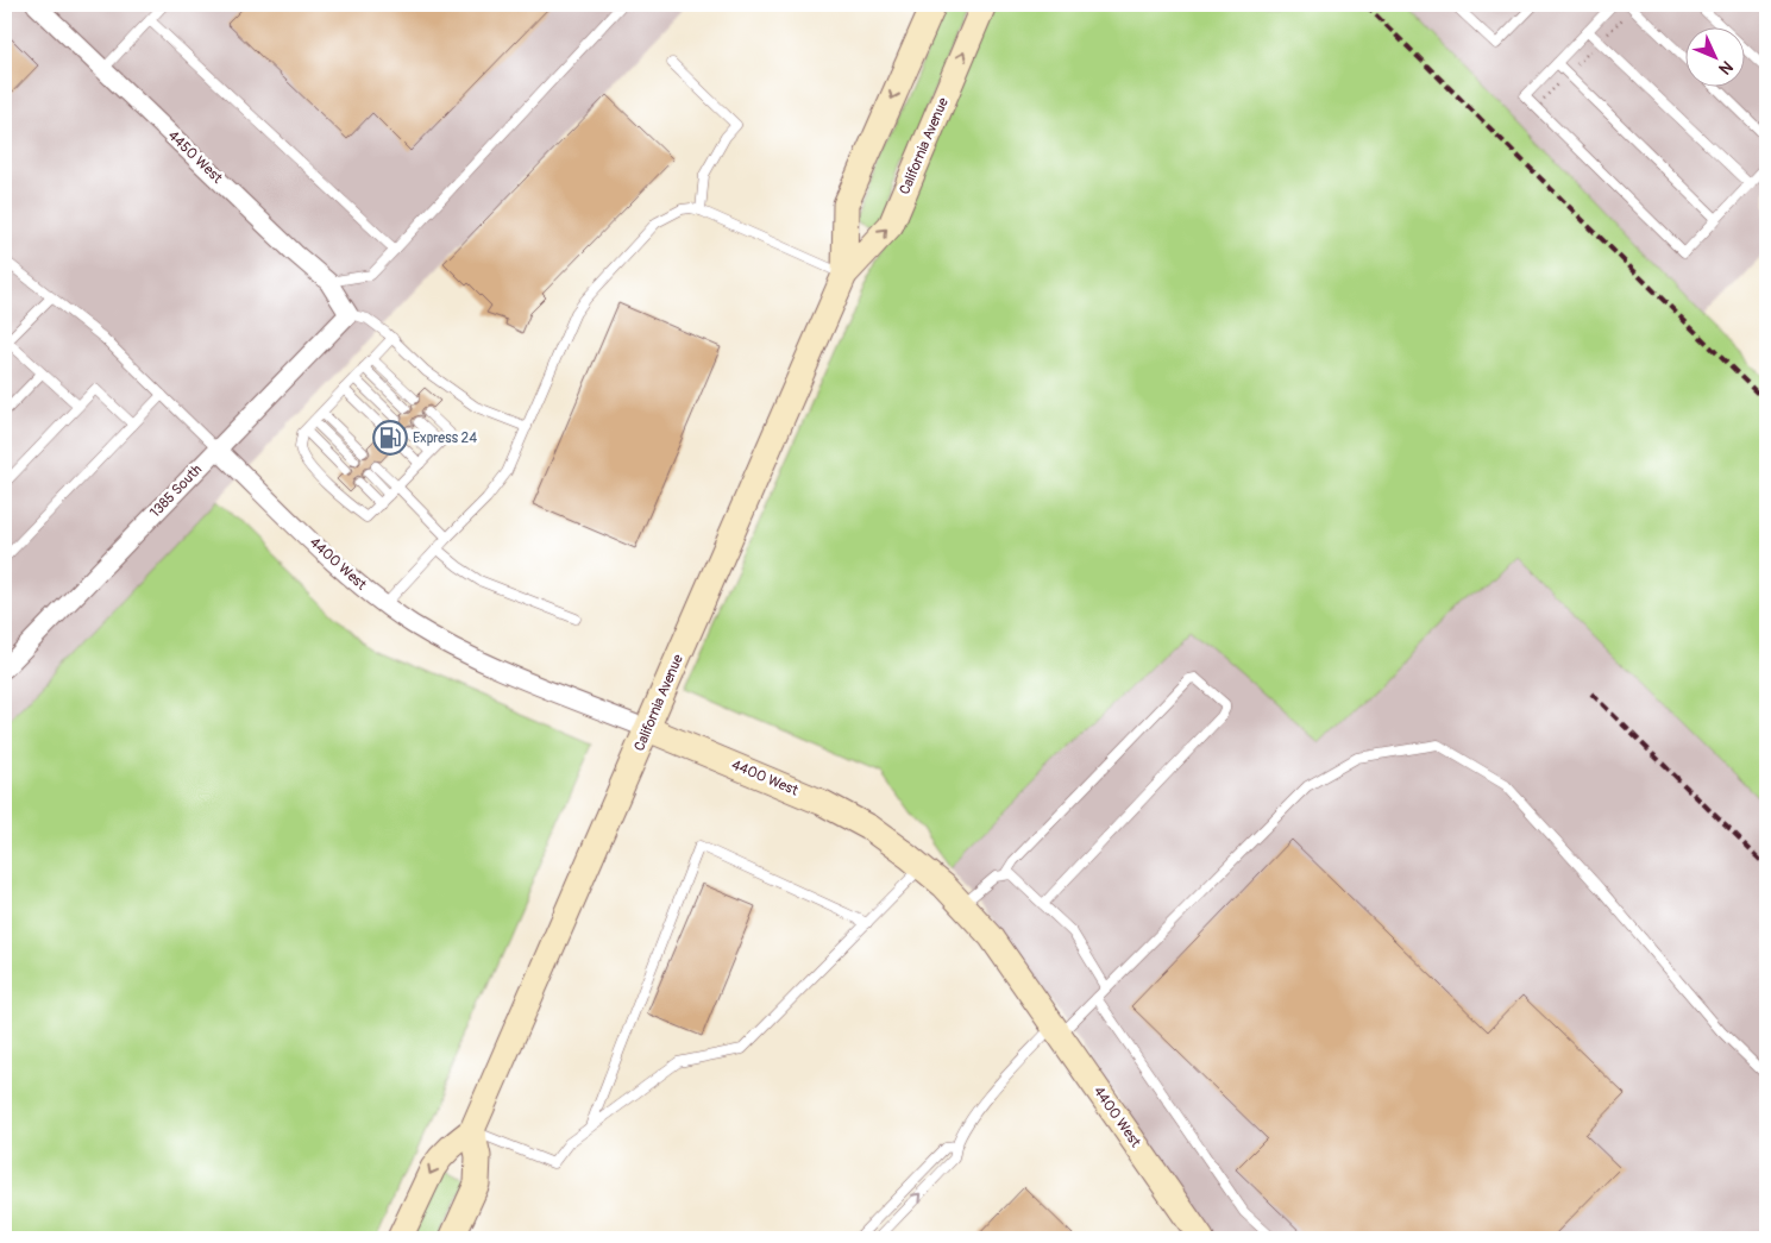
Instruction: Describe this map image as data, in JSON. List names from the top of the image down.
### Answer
{
  "streets": {
    "main road": ["California Avenue", "4400 West"],
    "street": ["4450 West", "1385 South"]
  },
  "crossings": [
    ["California Avenue", "4400 West"],
    ["4450 West", "1385 South"],
    ["1385 South", "4400 West"]
  ],
  "places": {
    "fuel station": ["Express 24"]
  },
  "north": "bottom right"
}
